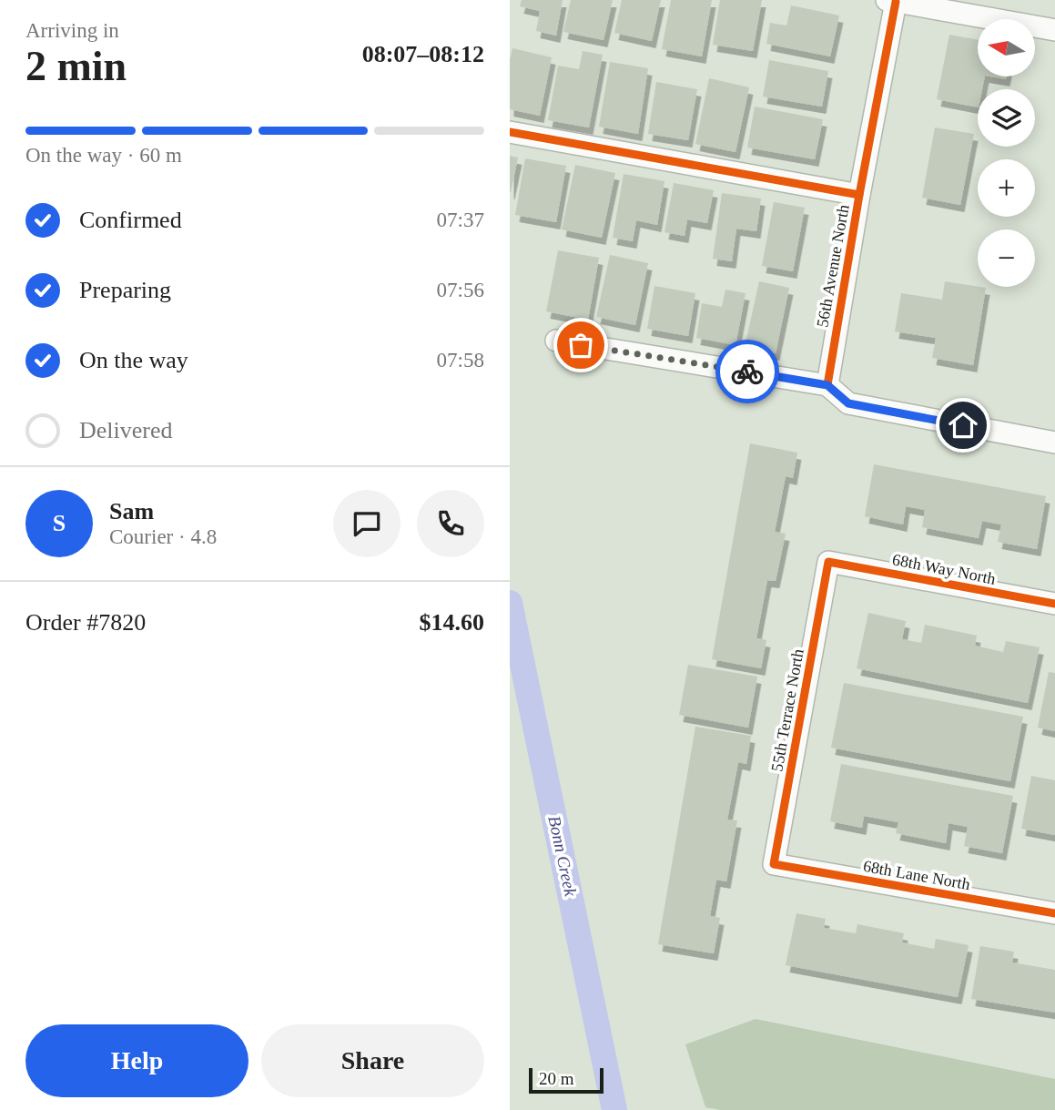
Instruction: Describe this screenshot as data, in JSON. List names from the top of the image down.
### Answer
{
  "streets": {
    "street": [
      "56th Avenue North",
      "68th Way North",
      "55th Terrace North",
      "68th Lane North"
    ]
  },
  "crossings": [
    ["68th Way North", "55th Terrace North"],
    ["55th Terrace North", "68th Lane North"]
  ],
  "water": ["Bonn Creek"],
  "scale_bar": "20 m",
  "north": "left",
  "page": {
    "heading": ["2 min", "Arriving in", "08:07–08:12"],
    "panel": [
      "Sam",
      "Courier · 4.8",
      "Order #7820",
      "$14.60"
    ],
    "map_buttons": ["+", "−"],
    "bar": "On the way · 60 m",
    "list": [
      ["Confirmed", "07:37"],
      ["Preparing", "07:56"],
      ["On the way", "07:58"],
      "Delivered"
    ],
    "round": "S",
    "buttons": ["Help", "Share"],
    "scale": "20 m"
  }
}
